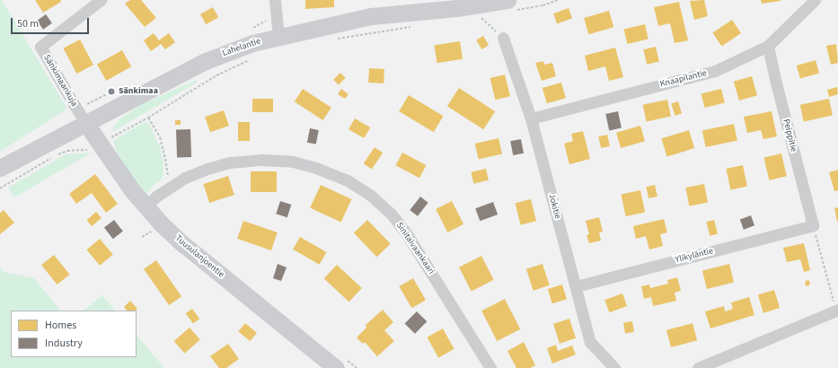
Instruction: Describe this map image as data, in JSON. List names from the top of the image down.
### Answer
{
  "streets": {
    "main road": ["Lahelantie", "Tuusulanjoentie"],
    "street": [
      "Knaapilantie",
      "Sänkimaankuja",
      "Peippitie",
      "Jokitie",
      "Sinitaivaankaari",
      "Ylikyläntie"
    ]
  },
  "crossings": [
    ["Lahelantie", "Sänkimaankuja"],
    ["Lahelantie", "Tuusulanjoentie"],
    ["Knaapilantie", "Peippitie"],
    ["Knaapilantie", "Jokitie"],
    ["Sänkimaankuja", "Tuusulanjoentie"],
    ["Peippitie", "Ylikyläntie"],
    ["Jokitie", "Ylikyläntie"],
    ["Sinitaivaankaari", "Tuusulanjoentie"]
  ],
  "places": ["Sänkimaa"],
  "legend": ["Homes", "Industry"],
  "scale_bar": "50 m"
}
